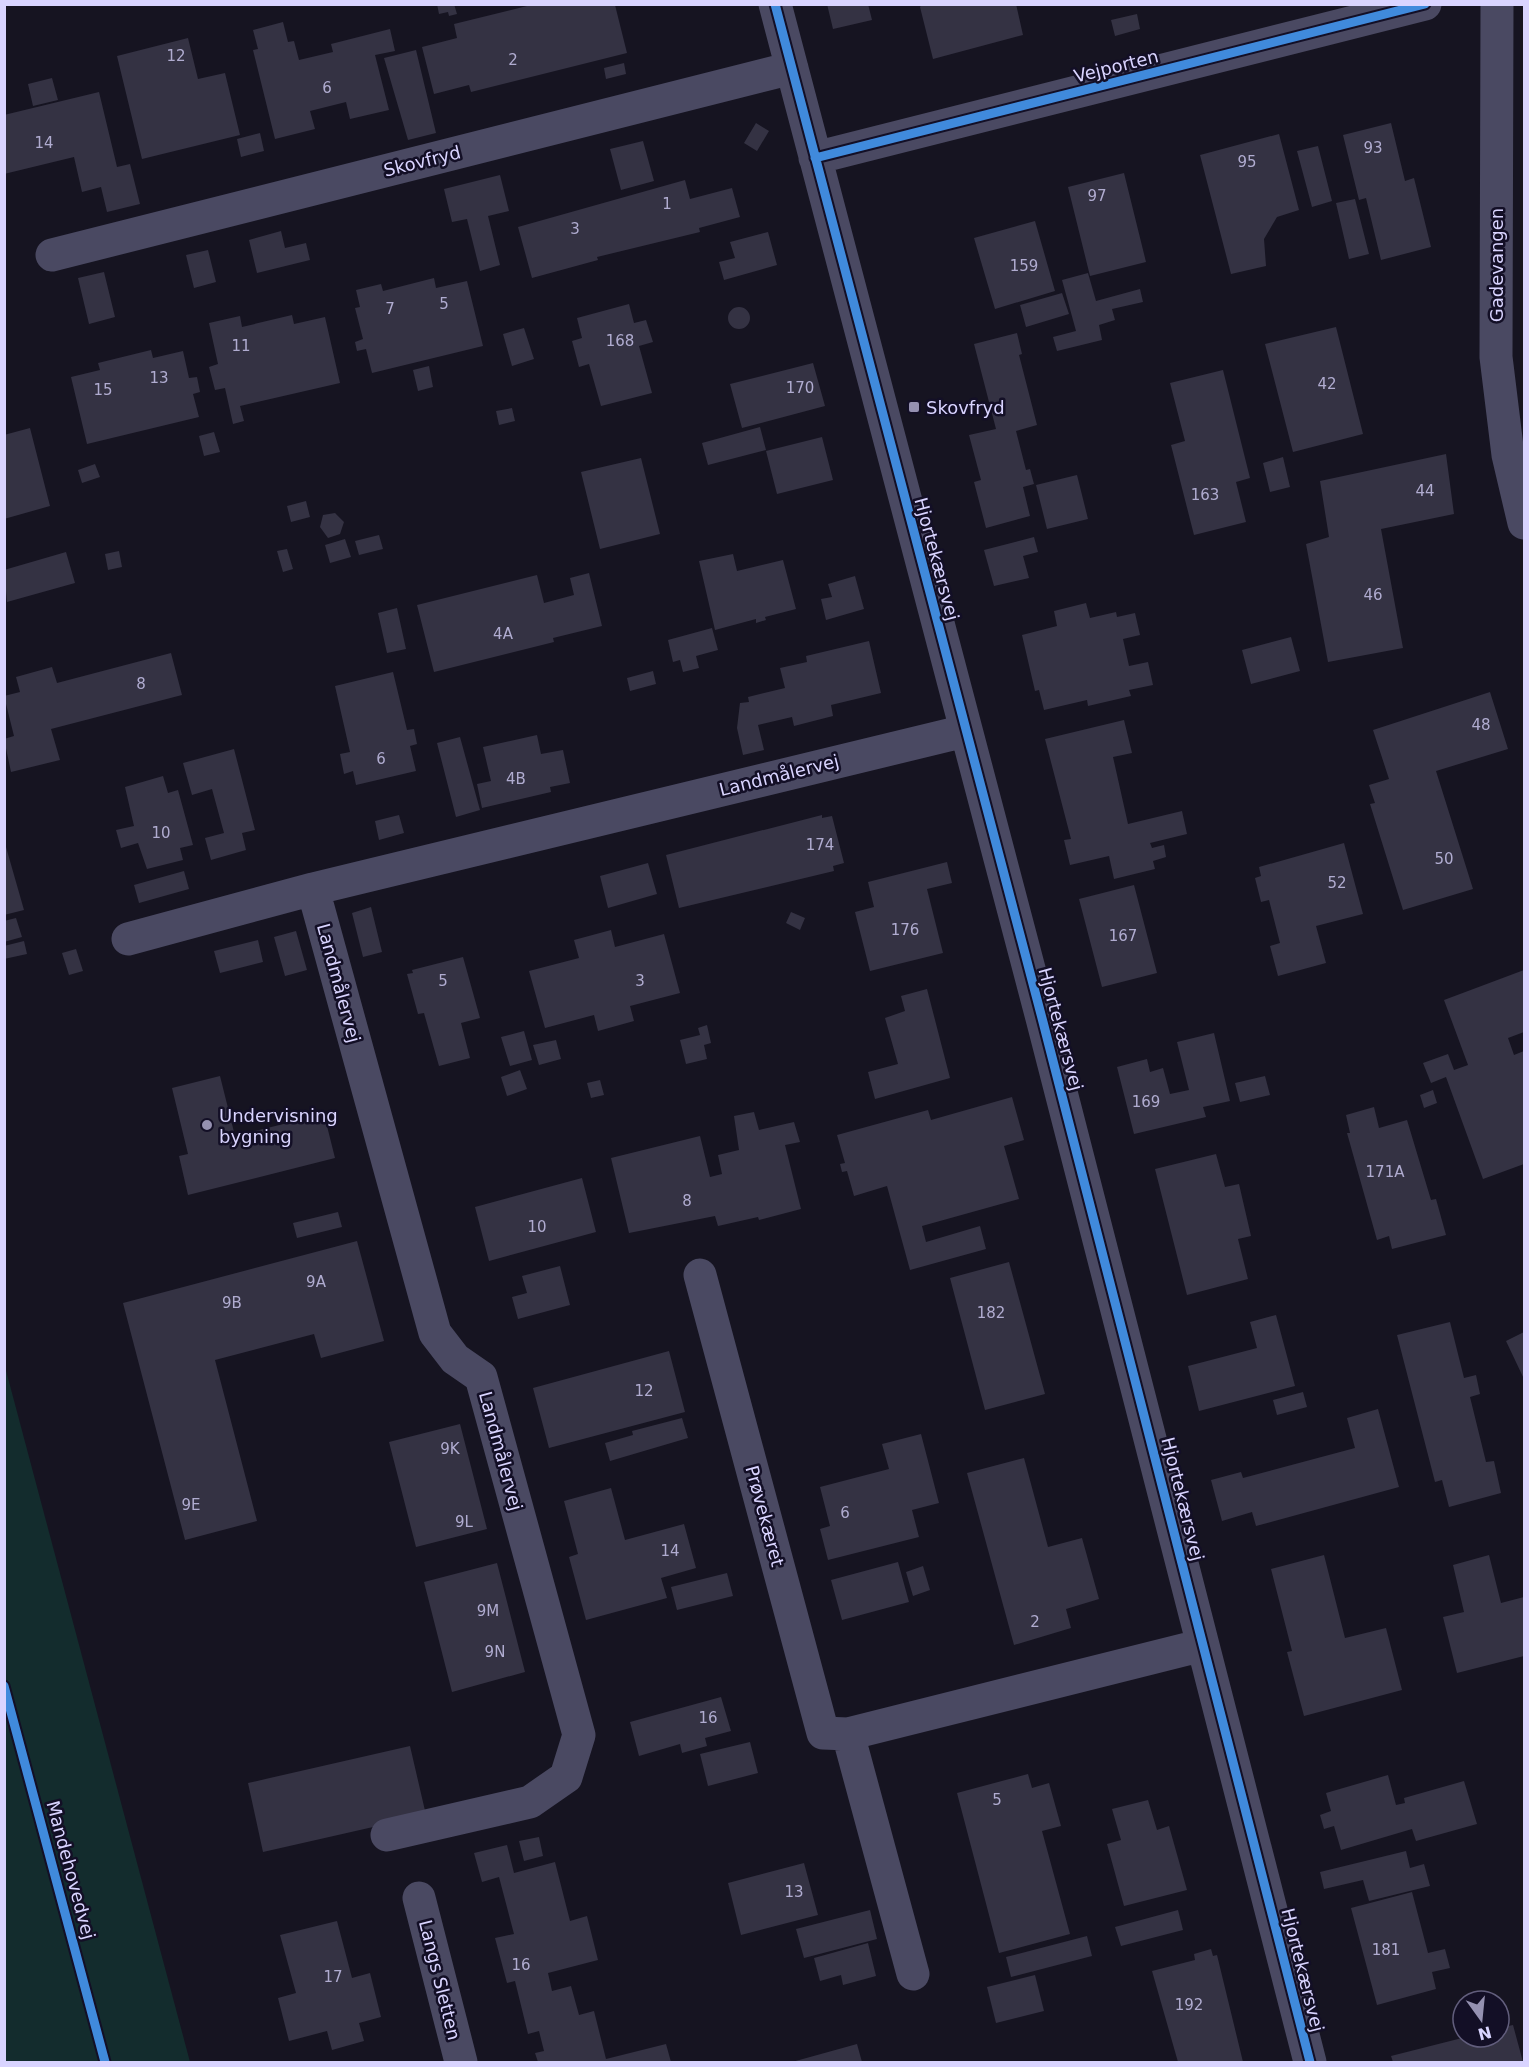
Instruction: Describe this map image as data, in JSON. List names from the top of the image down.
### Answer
{
  "streets": {
    "street": [
      "Vejporten",
      "Skovfryd",
      "Gadevangen",
      "Hjortekærsvej",
      "Landmålervej",
      "Prøvekæret",
      "Langs Sletten"
    ],
    "cycle path": ["Mandehovedvej"]
  },
  "crossings": [
    ["Vejporten", "Hjortekærsvej"],
    ["Skovfryd", "Hjortekærsvej"],
    ["Hjortekærsvej", "Landmålervej"],
    ["Hjortekærsvej", "Prøvekæret"]
  ],
  "places": {
    "transit": ["Skovfryd"],
    "other": ["Undervisning bygning"]
  },
  "house_numbers": [
    "12",
    "2",
    "6",
    "14",
    "93",
    "95",
    "97",
    "1",
    "3",
    "159",
    "5",
    "7",
    "168",
    "11",
    "13",
    "42",
    "170",
    "15",
    "44",
    "163",
    "46",
    "4A",
    "8",
    "48",
    "6",
    "4B",
    "10",
    "174",
    "50",
    "52",
    "176",
    "167",
    "5",
    "3",
    "169",
    "171A",
    "8",
    "10",
    "9A",
    "9B",
    "182",
    "12",
    "9K",
    "9E",
    "6",
    "9L",
    "14",
    "9M",
    "2",
    "9N",
    "16",
    "5",
    "13",
    "181",
    "16",
    "17",
    "192"
  ],
  "north": "bottom"
}
